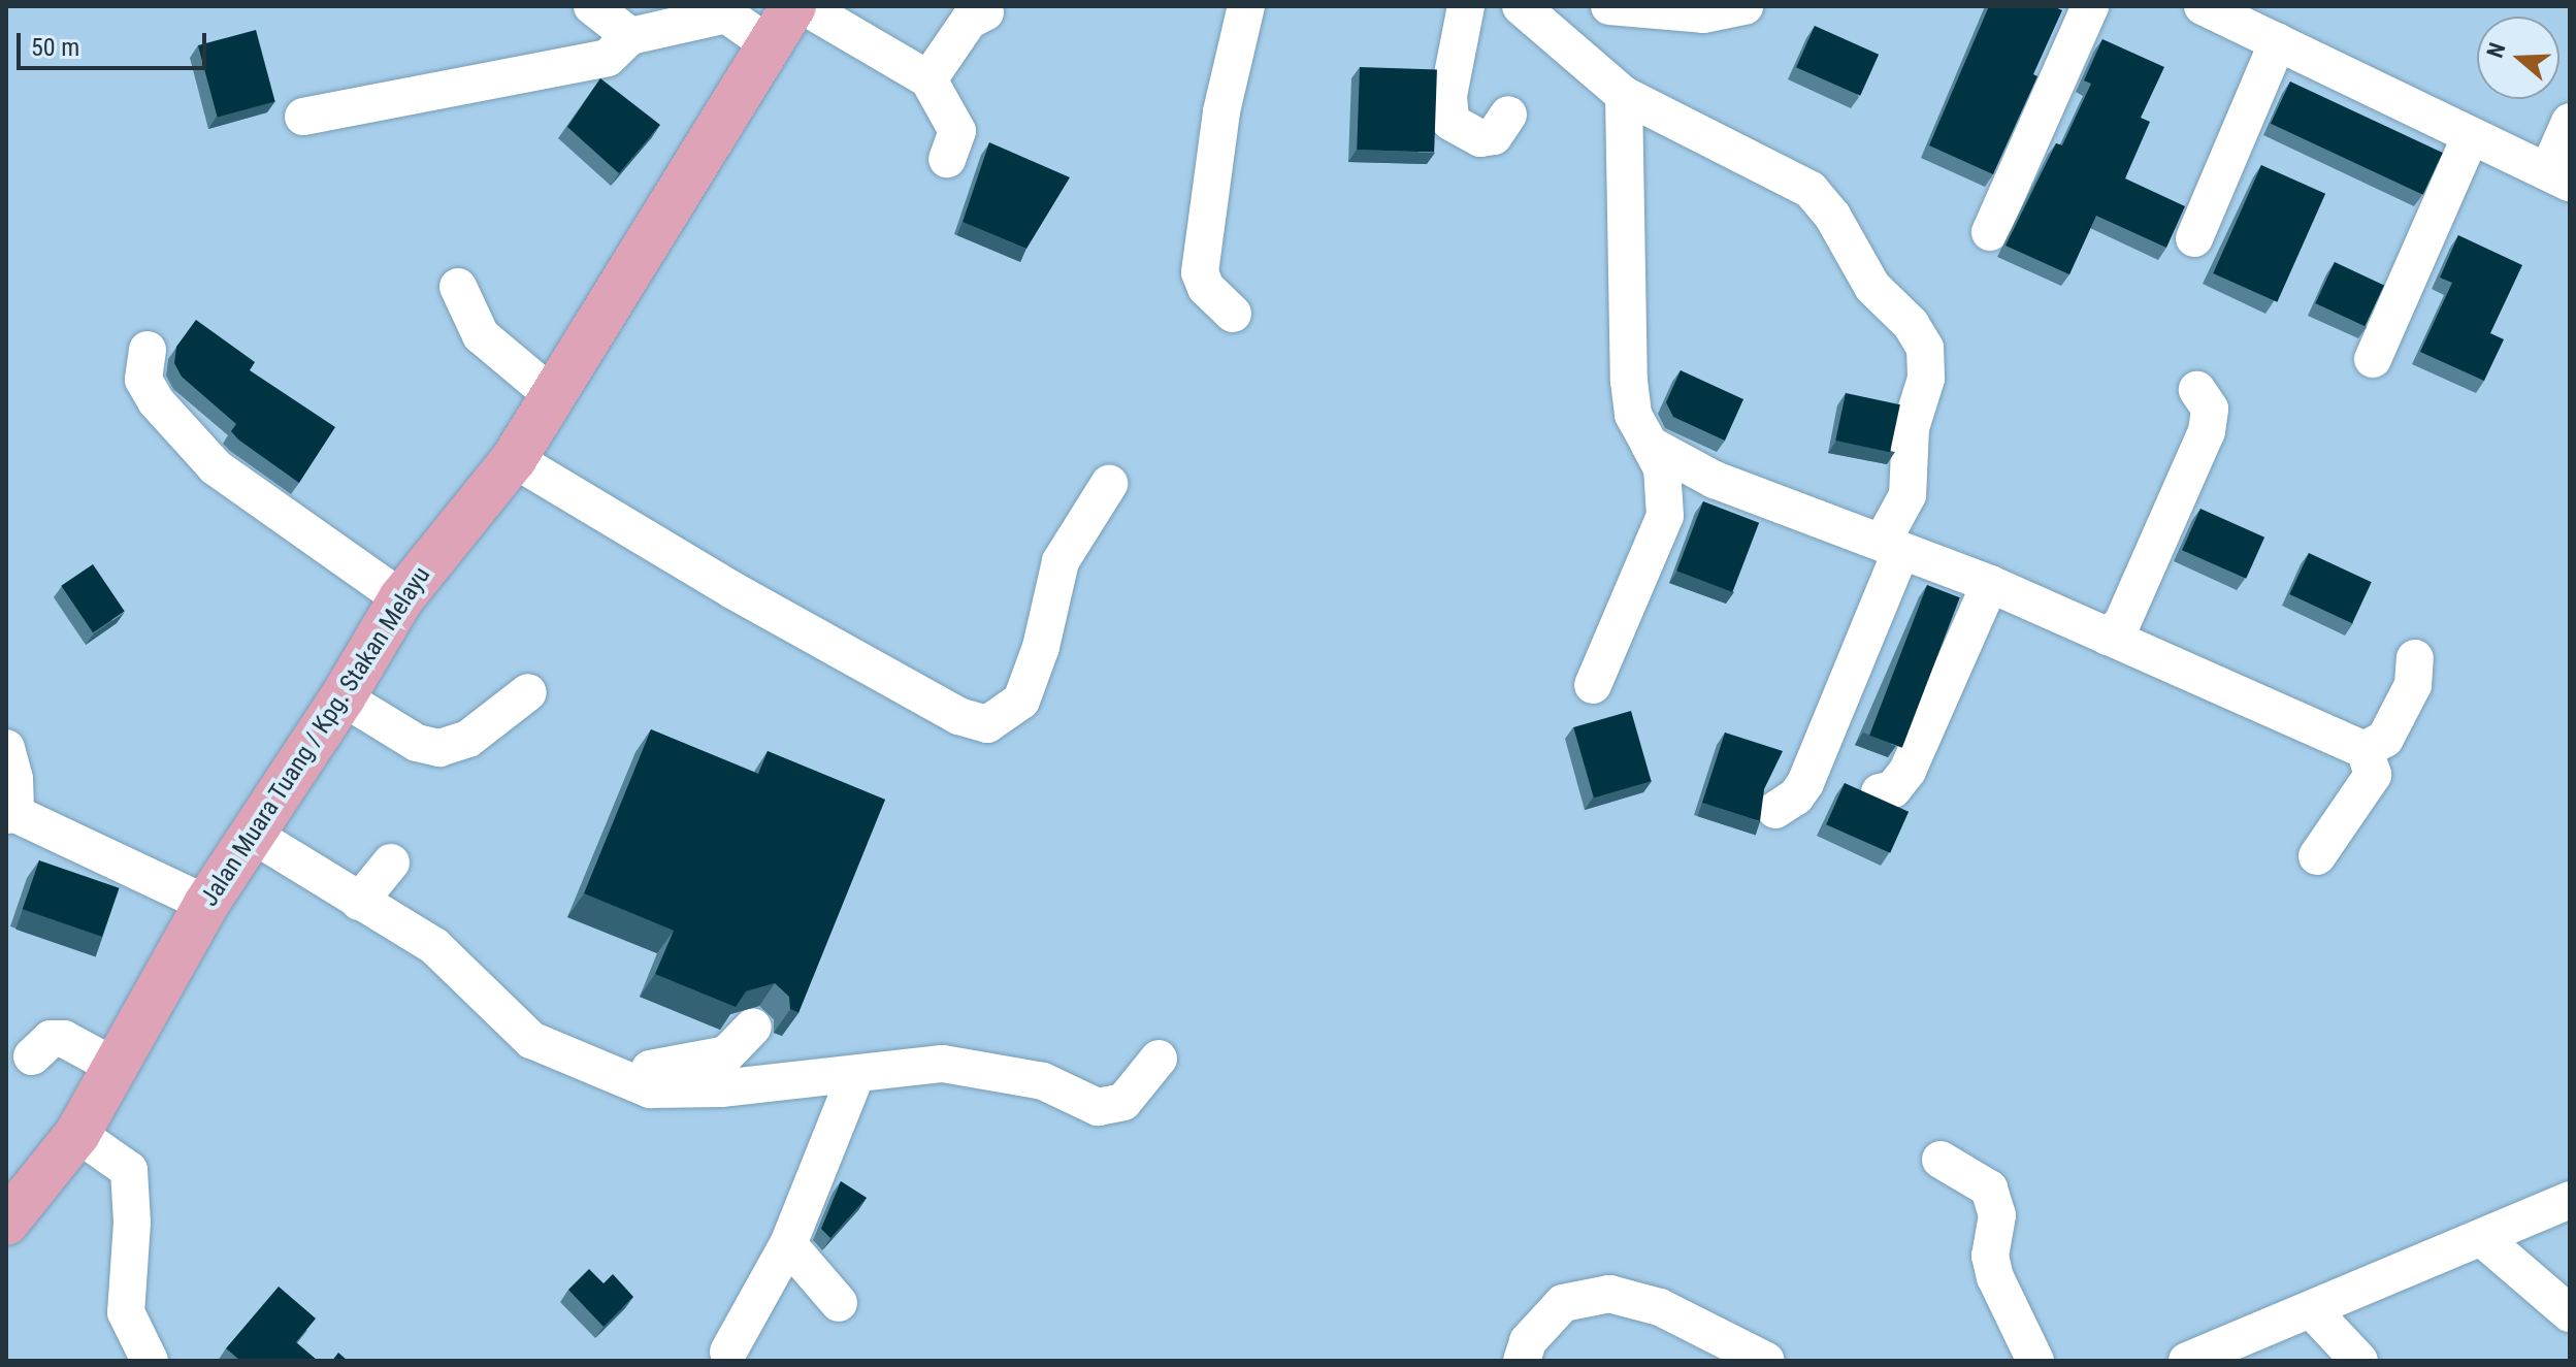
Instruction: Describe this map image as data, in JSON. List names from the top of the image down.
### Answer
{
  "streets": {
    "main road": ["Jalan Muara Tuang / Kpg. Stakan Melayu"]
  },
  "scale_bar": "50 m",
  "north": "left"
}
